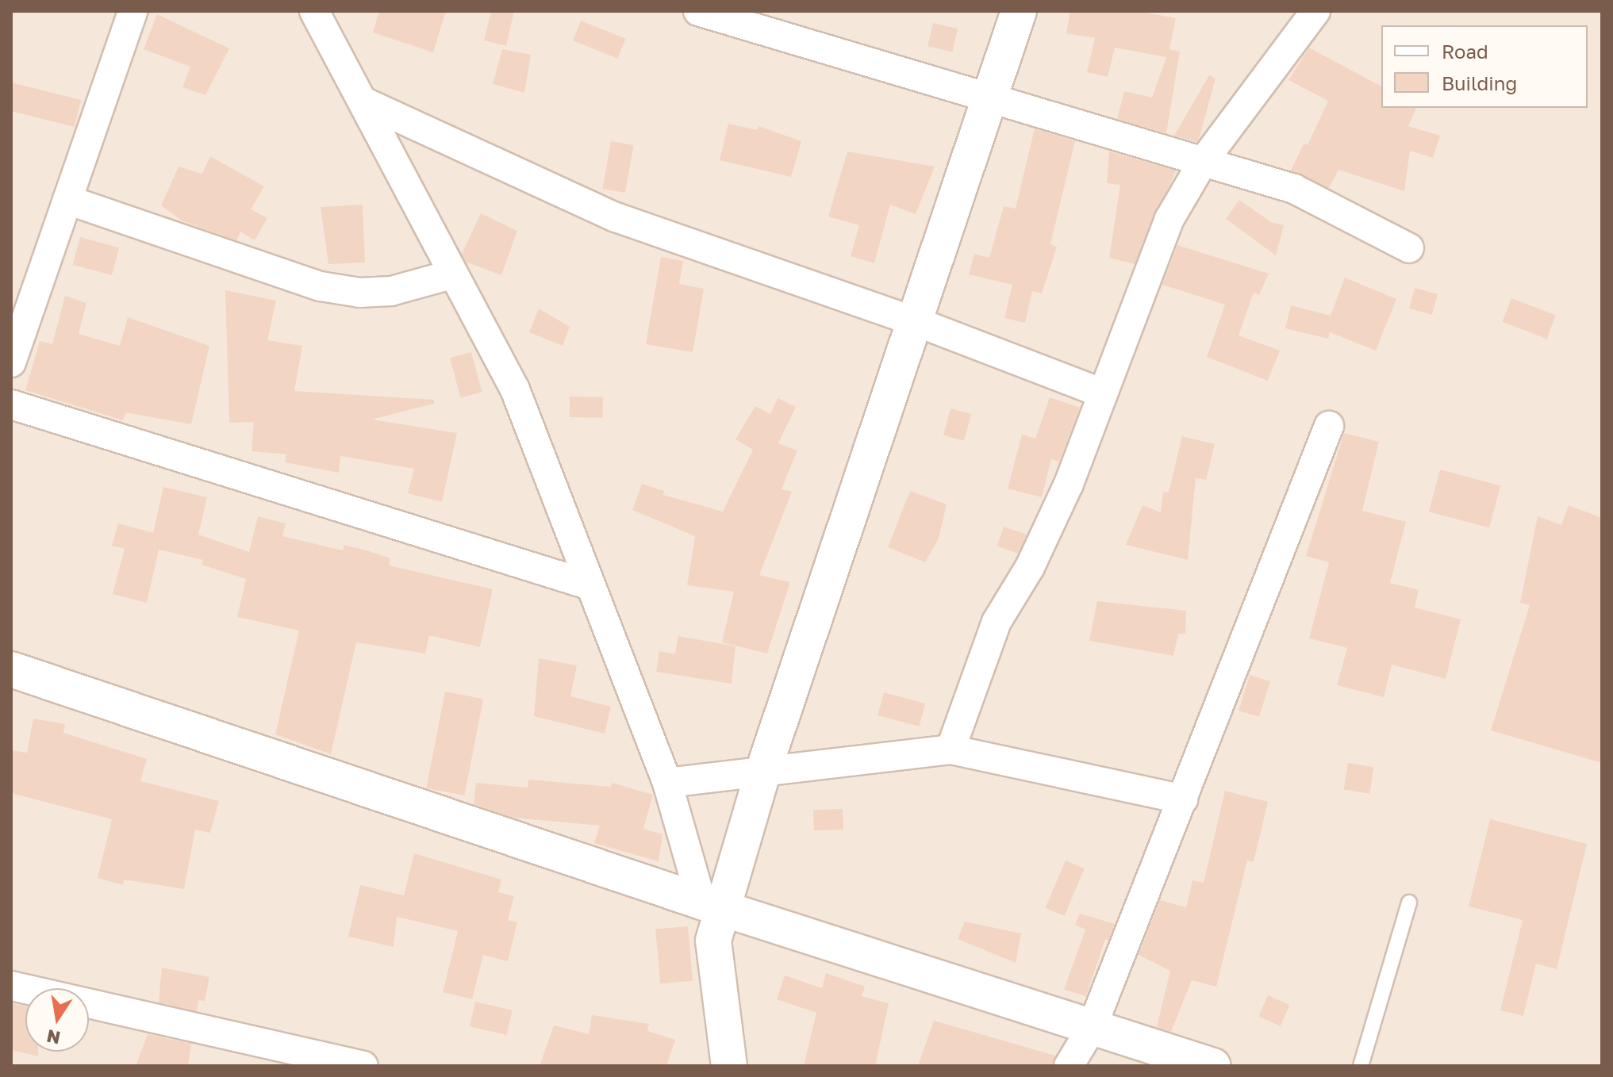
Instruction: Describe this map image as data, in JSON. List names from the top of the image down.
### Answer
{
  "legend": ["Road", "Building"],
  "north": "bottom"
}
